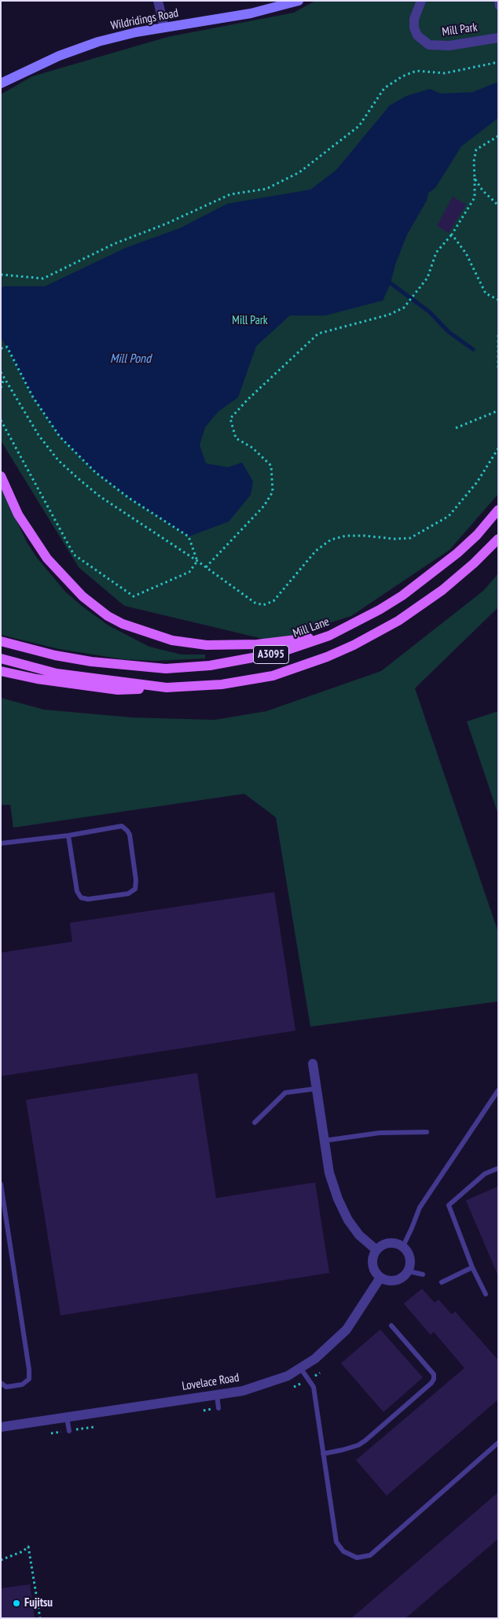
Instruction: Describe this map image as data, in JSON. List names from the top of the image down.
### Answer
{
  "streets": {
    "main road": ["Mill Lane", "A3095"],
    "street": ["Wildridings Road", "Mill Park", "Lovelace Road"]
  },
  "crossings": [
    ["Mill Lane", "A3095"]
  ],
  "water": ["Mill Pond"],
  "parks": ["Mill Park"],
  "places": ["Fujitsu"]
}
